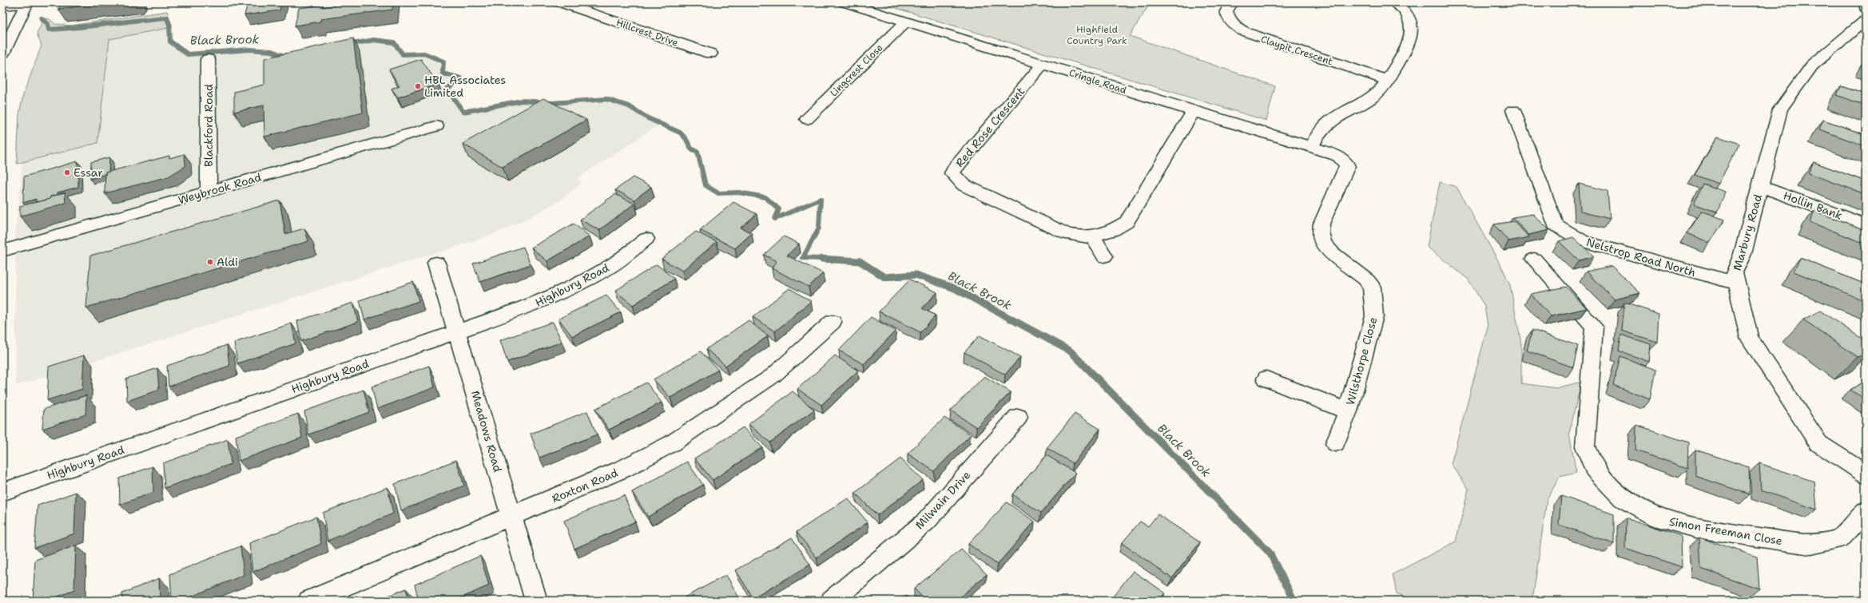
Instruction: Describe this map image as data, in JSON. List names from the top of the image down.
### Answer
{
  "streets": {
    "main road": [
      "Hillcrest Drive",
      "Claypit Crescent",
      "Lingcrest Close",
      "Cringle Road",
      "Blackford Road",
      "Red Rose Crescent",
      "Weybrook Road",
      "Hollin Bank",
      "Marbury Road",
      "Nelstrop Road North",
      "Highbury Road",
      "Wilsthorpe Close",
      "Meadows Road",
      "Roxton Road",
      "Milwain Drive",
      "Simon Freeman Close"
    ]
  },
  "crossings": [
    ["Lingcrest Close", "Cringle Road"],
    ["Cringle Road", "Red Rose Crescent"],
    ["Cringle Road", "Wilsthorpe Close"],
    ["Blackford Road", "Weybrook Road"],
    ["Hollin Bank", "Marbury Road"],
    ["Marbury Road", "Nelstrop Road North"],
    ["Highbury Road", "Meadows Road"],
    ["Meadows Road", "Roxton Road"]
  ],
  "water": ["Black Brook"],
  "parks": ["Highfield Country Park"],
  "places": ["HBL Associates Limited", "Essar", "Aldi"]
}
